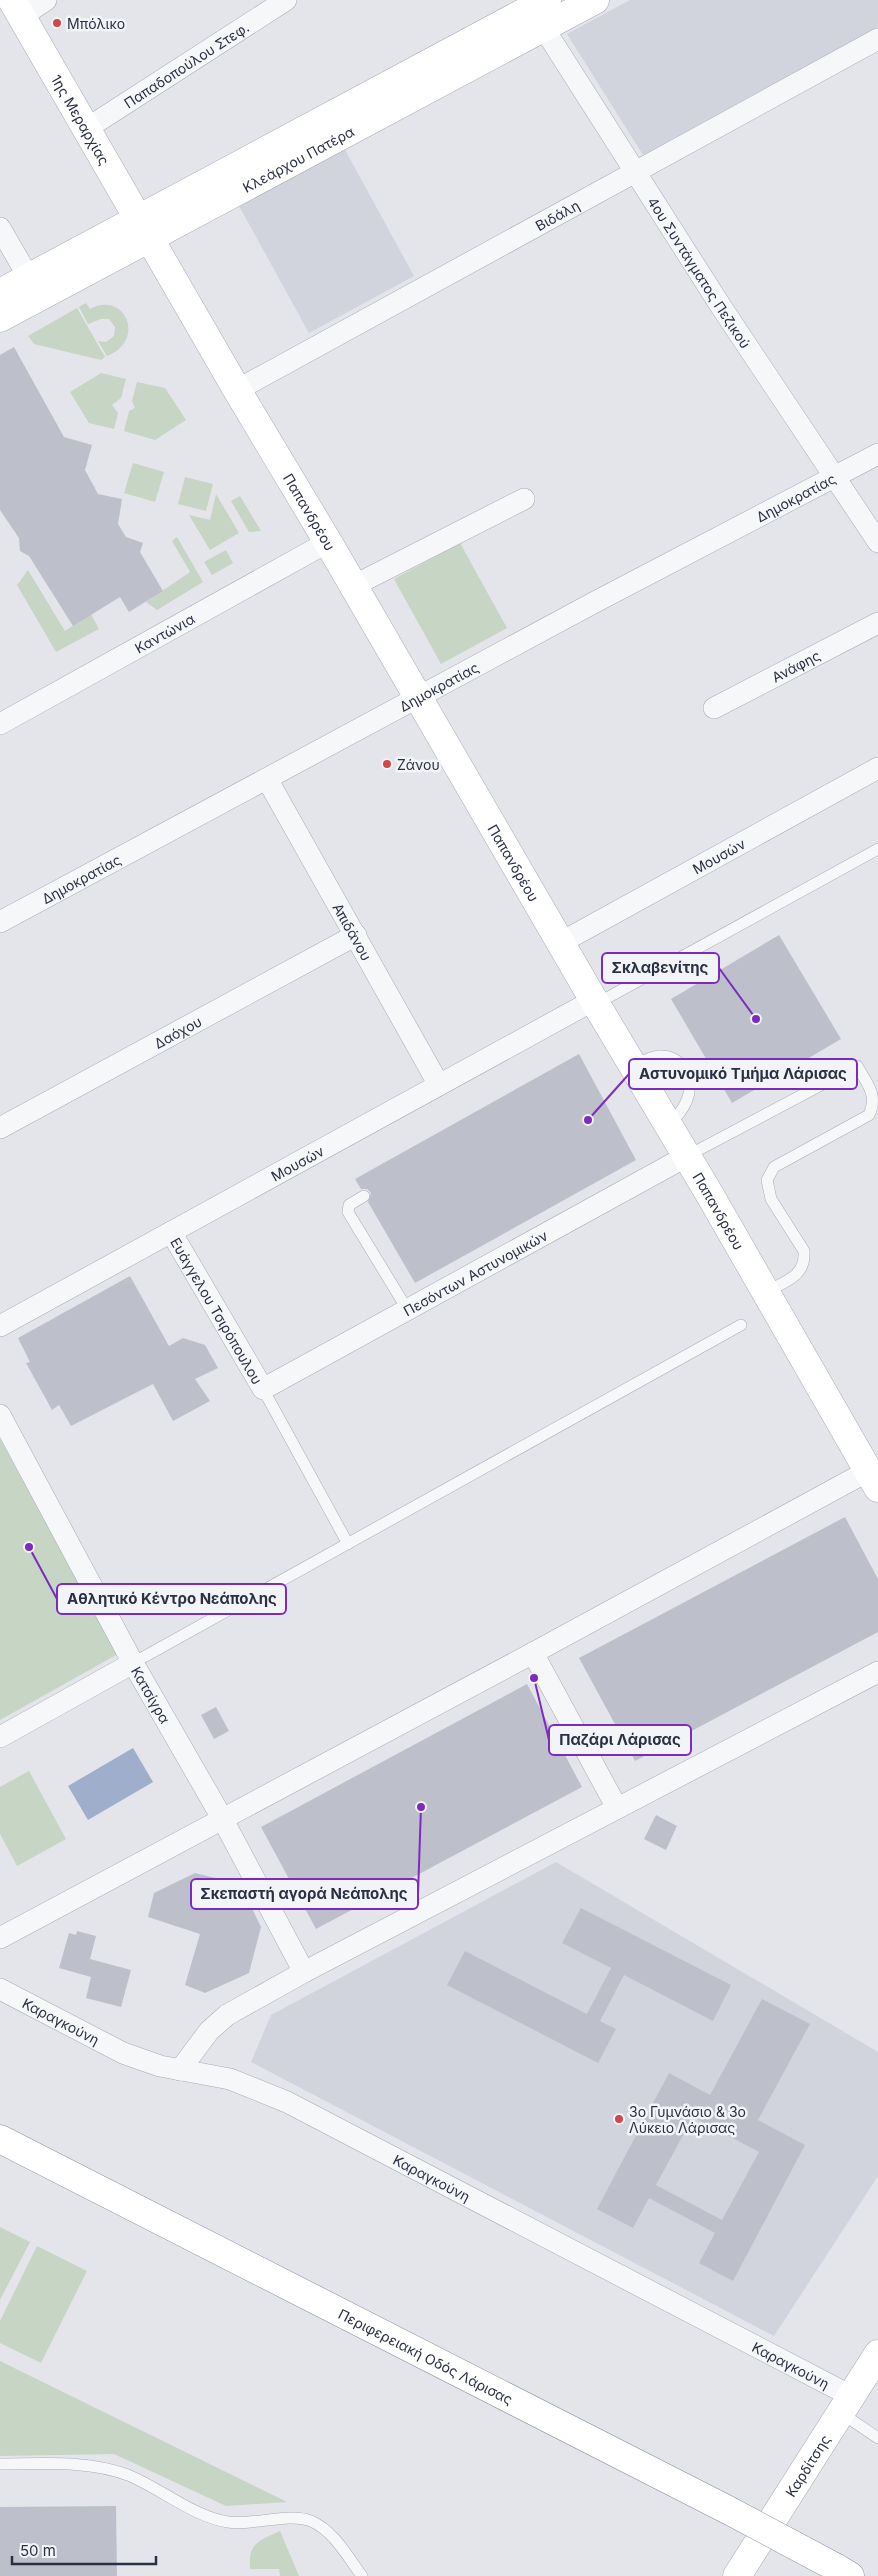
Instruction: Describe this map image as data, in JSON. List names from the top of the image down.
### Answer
{
  "streets": {
    "main road": [
      "1ης Μεραρχίας",
      "Κλεάρχου Πατέρα",
      "Παπανδρέου",
      "Περιφερειακή Οδός Λάρισας",
      "Καρδίτσης"
    ],
    "street": [
      "Παπαδοπούλου Στεφ.",
      "Βιδάλη",
      "4ου Συντάγματος Πεζικού",
      "Δημοκρατίας",
      "Καντώνια",
      "Ανάφης",
      "Μουσών",
      "Απιδάνου",
      "Δαόχου",
      "Πεσόντων Αστυνομικών",
      "Ευάγγελου Τσιρόπουλου",
      "Κατσίγρα",
      "Καραγκούνη"
    ]
  },
  "crossings": [
    ["Παπαδοπούλου Στεφ.", "1ης Μεραρχίας"],
    ["1ης Μεραρχίας", "Κλεάρχου Πατέρα"],
    ["1ης Μεραρχίας", "Παπανδρέου"],
    ["Κλεάρχου Πατέρα", "4ου Συντάγματος Πεζικού"],
    ["Κλεάρχου Πατέρα", "Παπανδρέου"],
    ["Βιδάλη", "4ου Συντάγματος Πεζικού"],
    ["Βιδάλη", "Παπανδρέου"],
    ["4ου Συντάγματος Πεζικού", "Δημοκρατίας"],
    ["Δημοκρατίας", "Παπανδρέου"],
    ["Δημοκρατίας", "Απιδάνου"],
    ["Παπανδρέου", "Καντώνια"],
    ["Παπανδρέου", "Μουσών"],
    ["Παπανδρέου", "Πεσόντων Αστυνομικών"],
    ["Μουσών", "Απιδάνου"],
    ["Μουσών", "Ευάγγελου Τσιρόπουλου"],
    ["Απιδάνου", "Δαόχου"],
    ["Πεσόντων Αστυνομικών", "Ευάγγελου Τσιρόπουλου"],
    ["Καραγκούνη", "Καρδίτσης"]
  ],
  "places": [
    "Μπόλικο",
    "Ζάνου",
    "Σκλαβενίτης",
    "Αστυνομικό Τμήμα Λάρισας",
    "Αθλητικό Κέντρο Νεάπολης",
    "Παζάρι Λάρισας",
    "Σκεπαστή αγορά Νεάπολης",
    "3ο Γυμνάσιο & 3ο Λύκειο Λάρισας"
  ],
  "scale_bar": "50 m"
}
